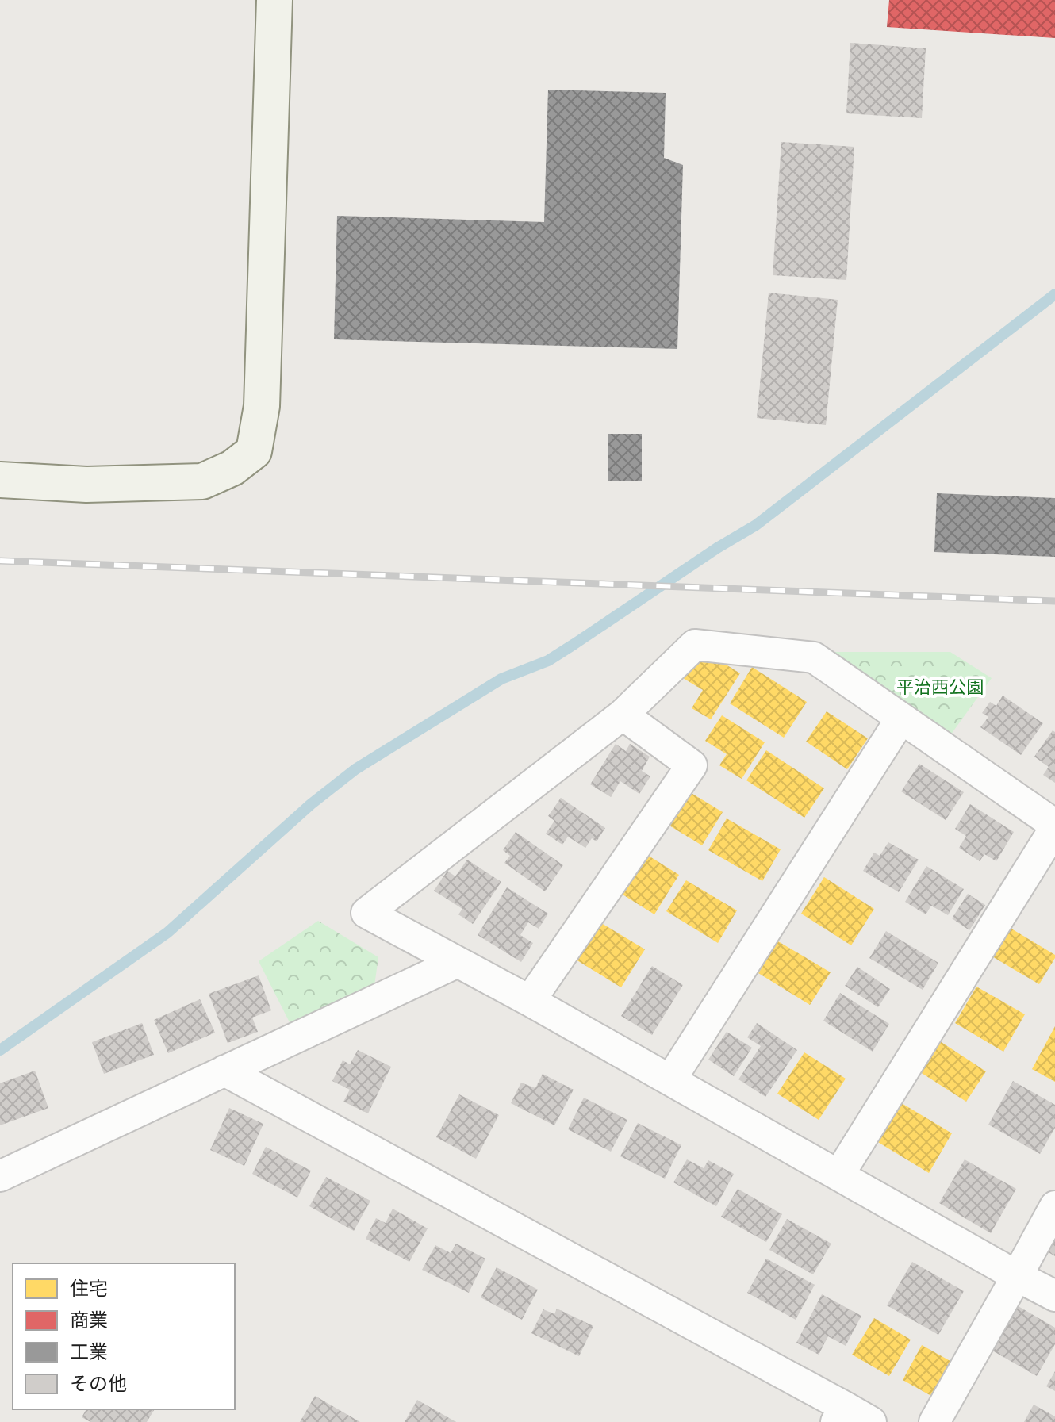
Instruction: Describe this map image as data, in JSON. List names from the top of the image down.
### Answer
{
  "parks": ["平治西公園"],
  "legend": [
    "住宅",
    "商業",
    "工業",
    "その他"
  ]
}
